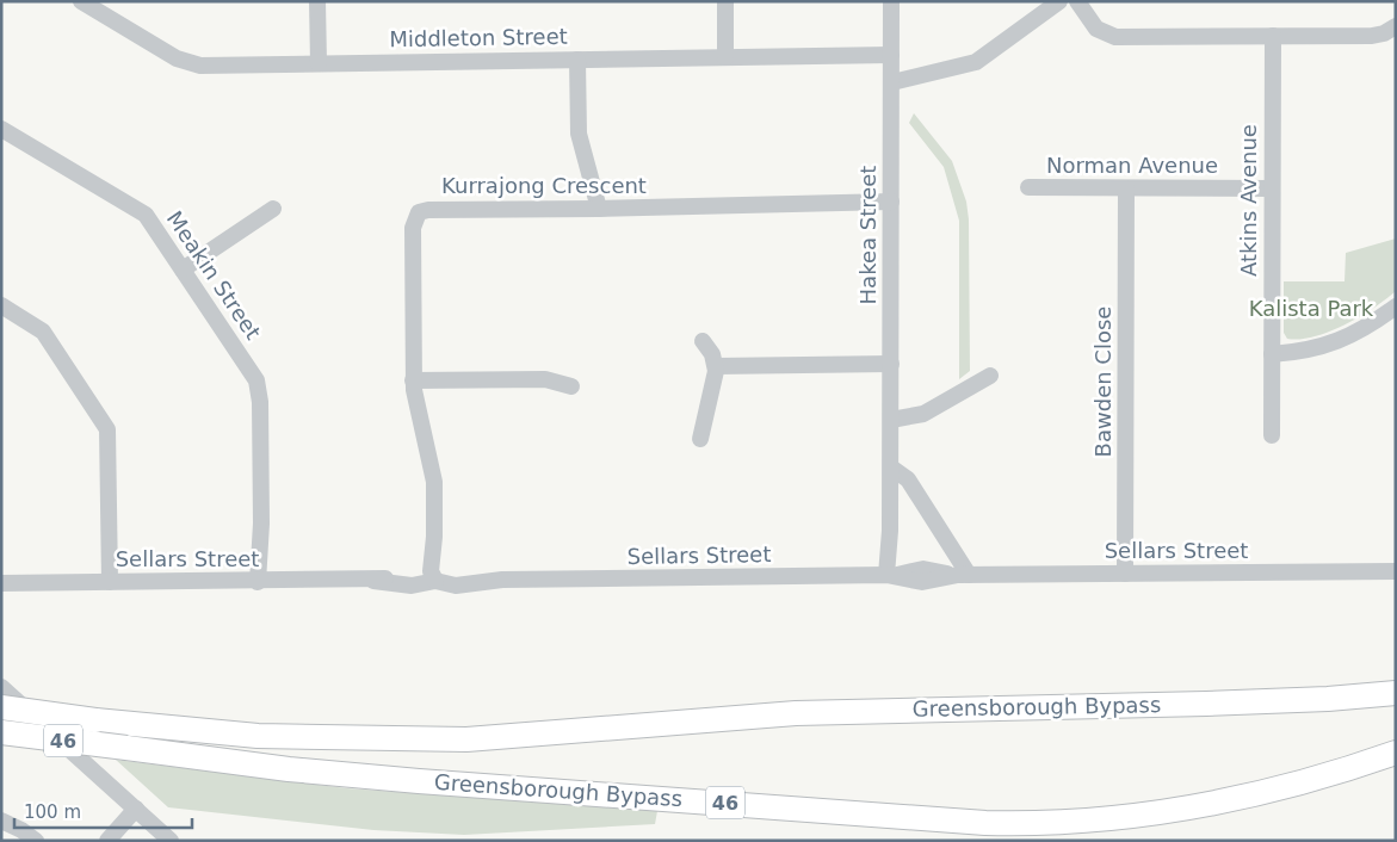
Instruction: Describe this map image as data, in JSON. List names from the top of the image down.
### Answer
{
  "streets": {
    "highway": ["Greensborough Bypass", "46"],
    "street": [
      "Middleton Street",
      "Norman Avenue",
      "Kurrajong Crescent",
      "Atkins Avenue",
      "Hakea Street",
      "Meakin Street",
      "Bawden Close",
      "Sellars Street"
    ]
  },
  "crossings": [
    ["Middleton Street", "Hakea Street"],
    ["Norman Avenue", "Atkins Avenue"],
    ["Norman Avenue", "Bawden Close"],
    ["Kurrajong Crescent", "Hakea Street"],
    ["Kurrajong Crescent", "Sellars Street"],
    ["Hakea Street", "Sellars Street"],
    ["Meakin Street", "Sellars Street"],
    ["Bawden Close", "Sellars Street"]
  ],
  "parks": ["Kalista Park"],
  "scale_bar": "100 m"
}
